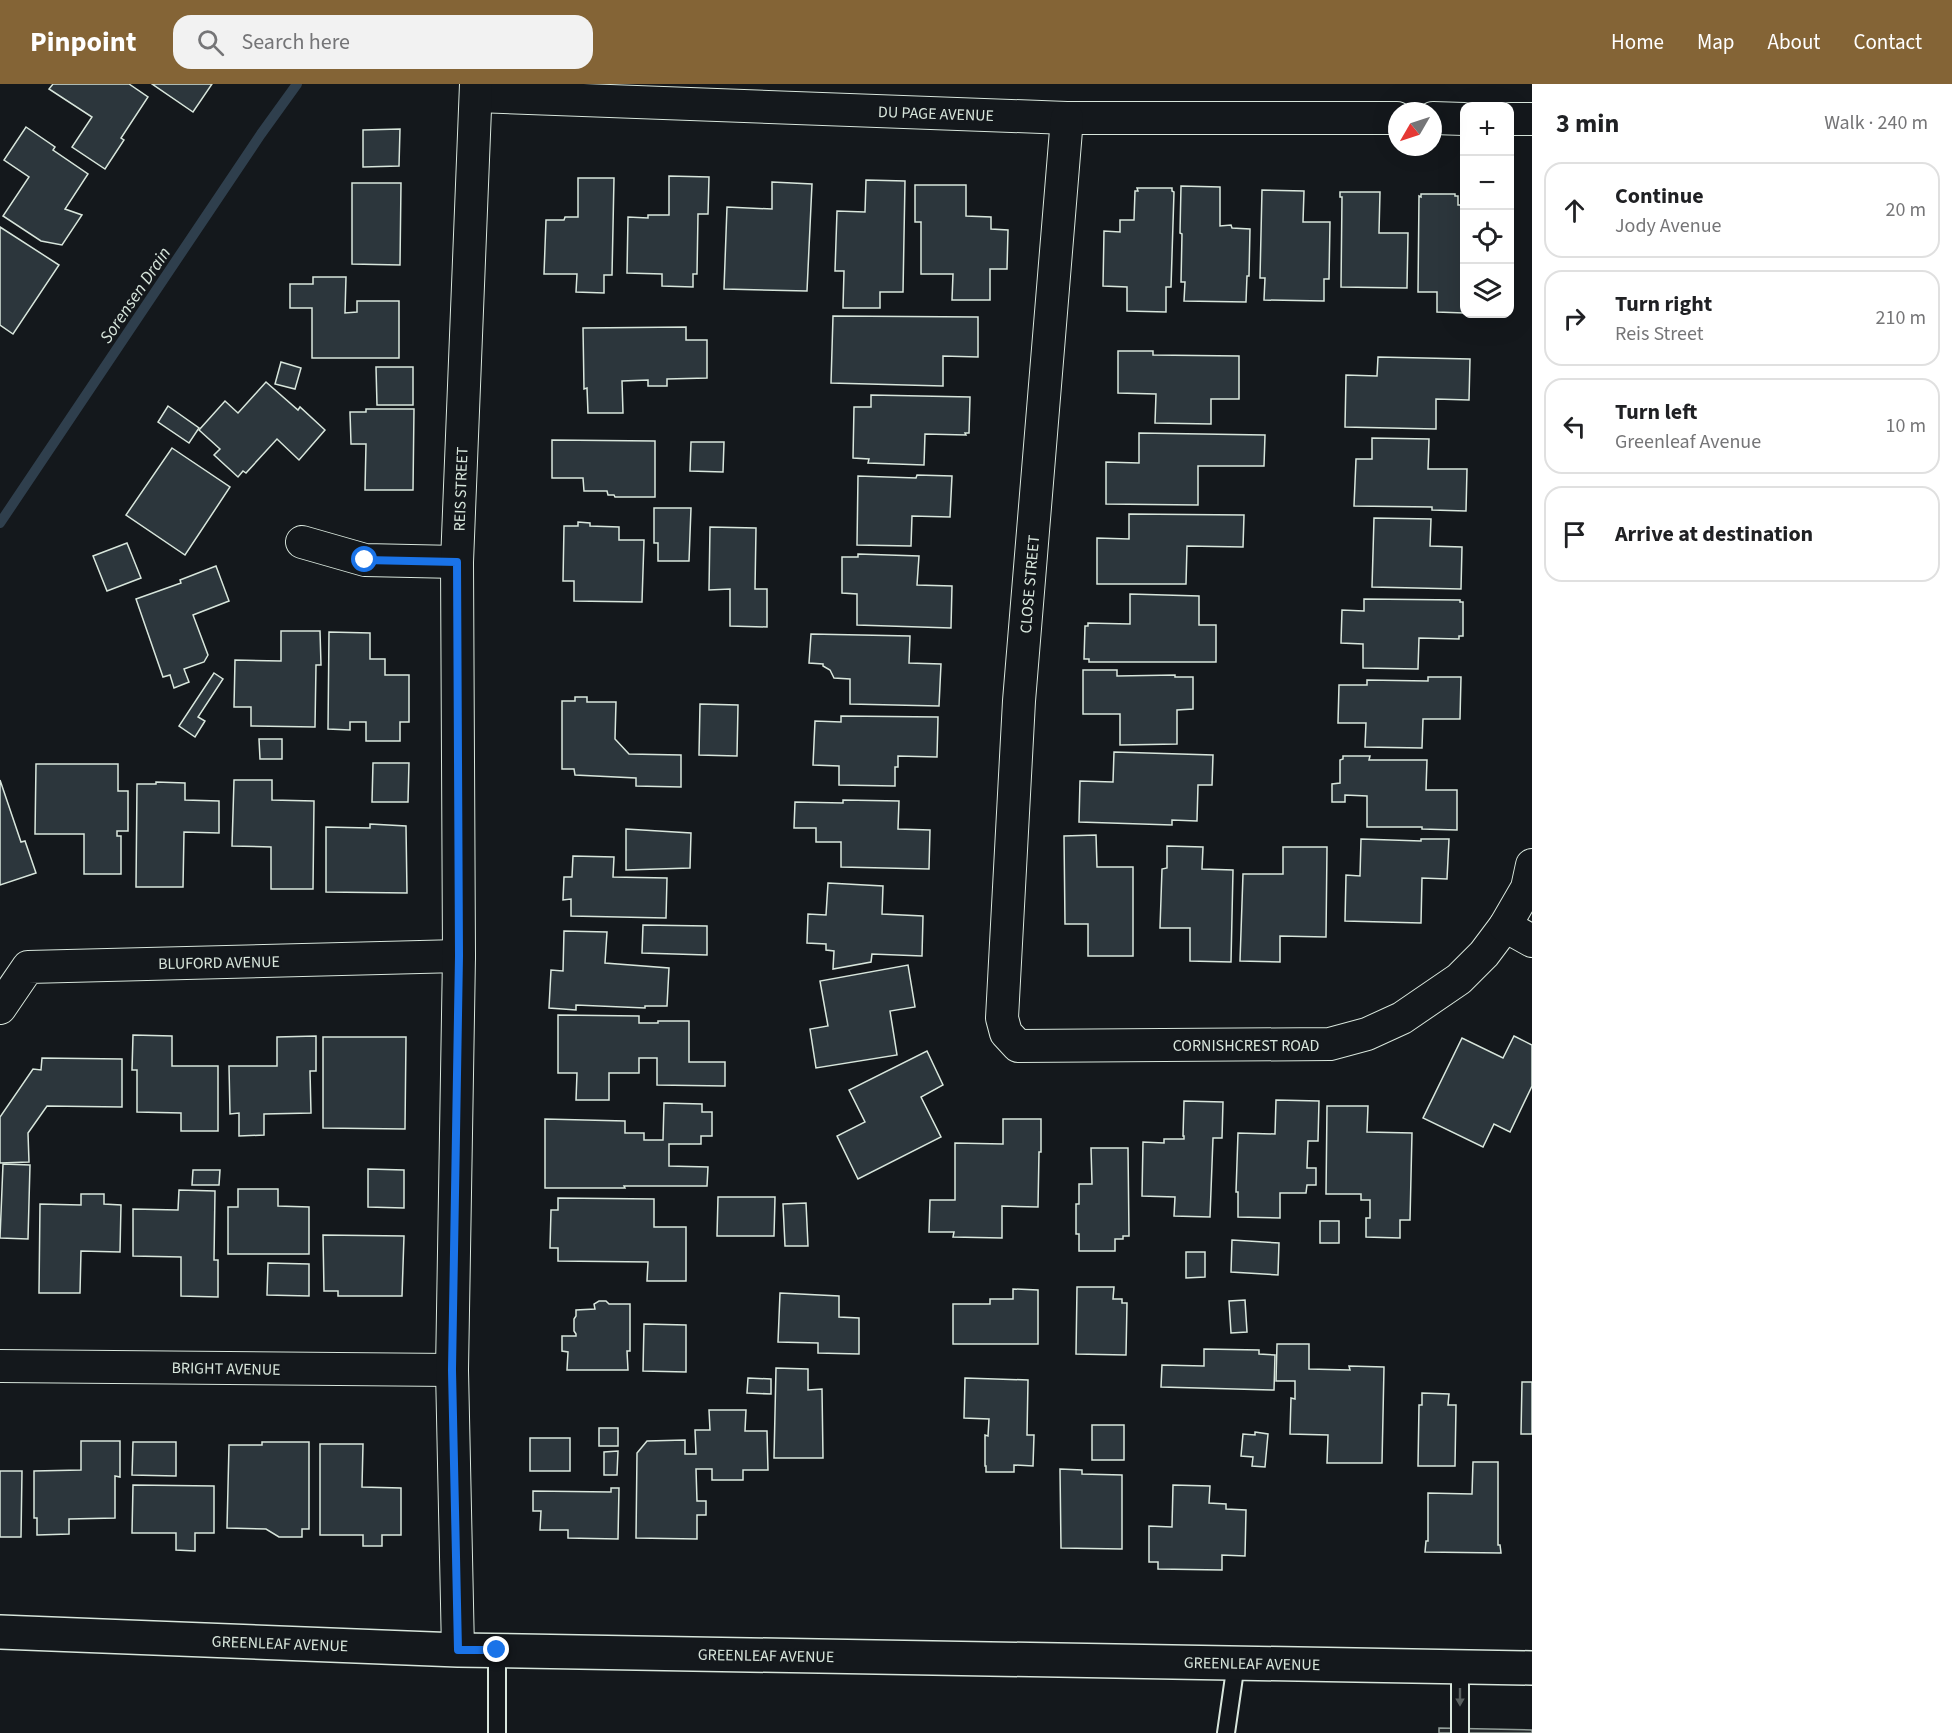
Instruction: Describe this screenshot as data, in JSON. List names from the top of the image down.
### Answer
{
  "streets": {
    "main road": ["GREENLEAF AVENUE"],
    "street": [
      "DU PAGE AVENUE",
      "REIS STREET",
      "CLOSE STREET",
      "BLUFORD AVENUE",
      "CORNISHCREST ROAD",
      "BRIGHT AVENUE"
    ]
  },
  "crossings": [
    ["DU PAGE AVENUE", "REIS STREET"],
    ["DU PAGE AVENUE", "CLOSE STREET"],
    ["REIS STREET", "BLUFORD AVENUE"],
    ["REIS STREET", "BRIGHT AVENUE"],
    ["REIS STREET", "GREENLEAF AVENUE"],
    ["CLOSE STREET", "CORNISHCREST ROAD"]
  ],
  "water": ["Sorensen Drain"],
  "north": "bottom left",
  "page": {
    "header": "Pinpoint",
    "search": "Search here",
    "nav": [
      "Home",
      "Map",
      "About",
      "Contact"
    ],
    "heading": ["3 min", "Walk · 240 m"],
    "map_buttons": ["+", "−"],
    "list": [
      ["Continue", "Jody Avenue", "20 m"],
      ["Turn right", "Reis Street", "210 m"],
      ["Turn left", "Greenleaf Avenue", "10 m"],
      "Arrive at destination"
    ]
  }
}
